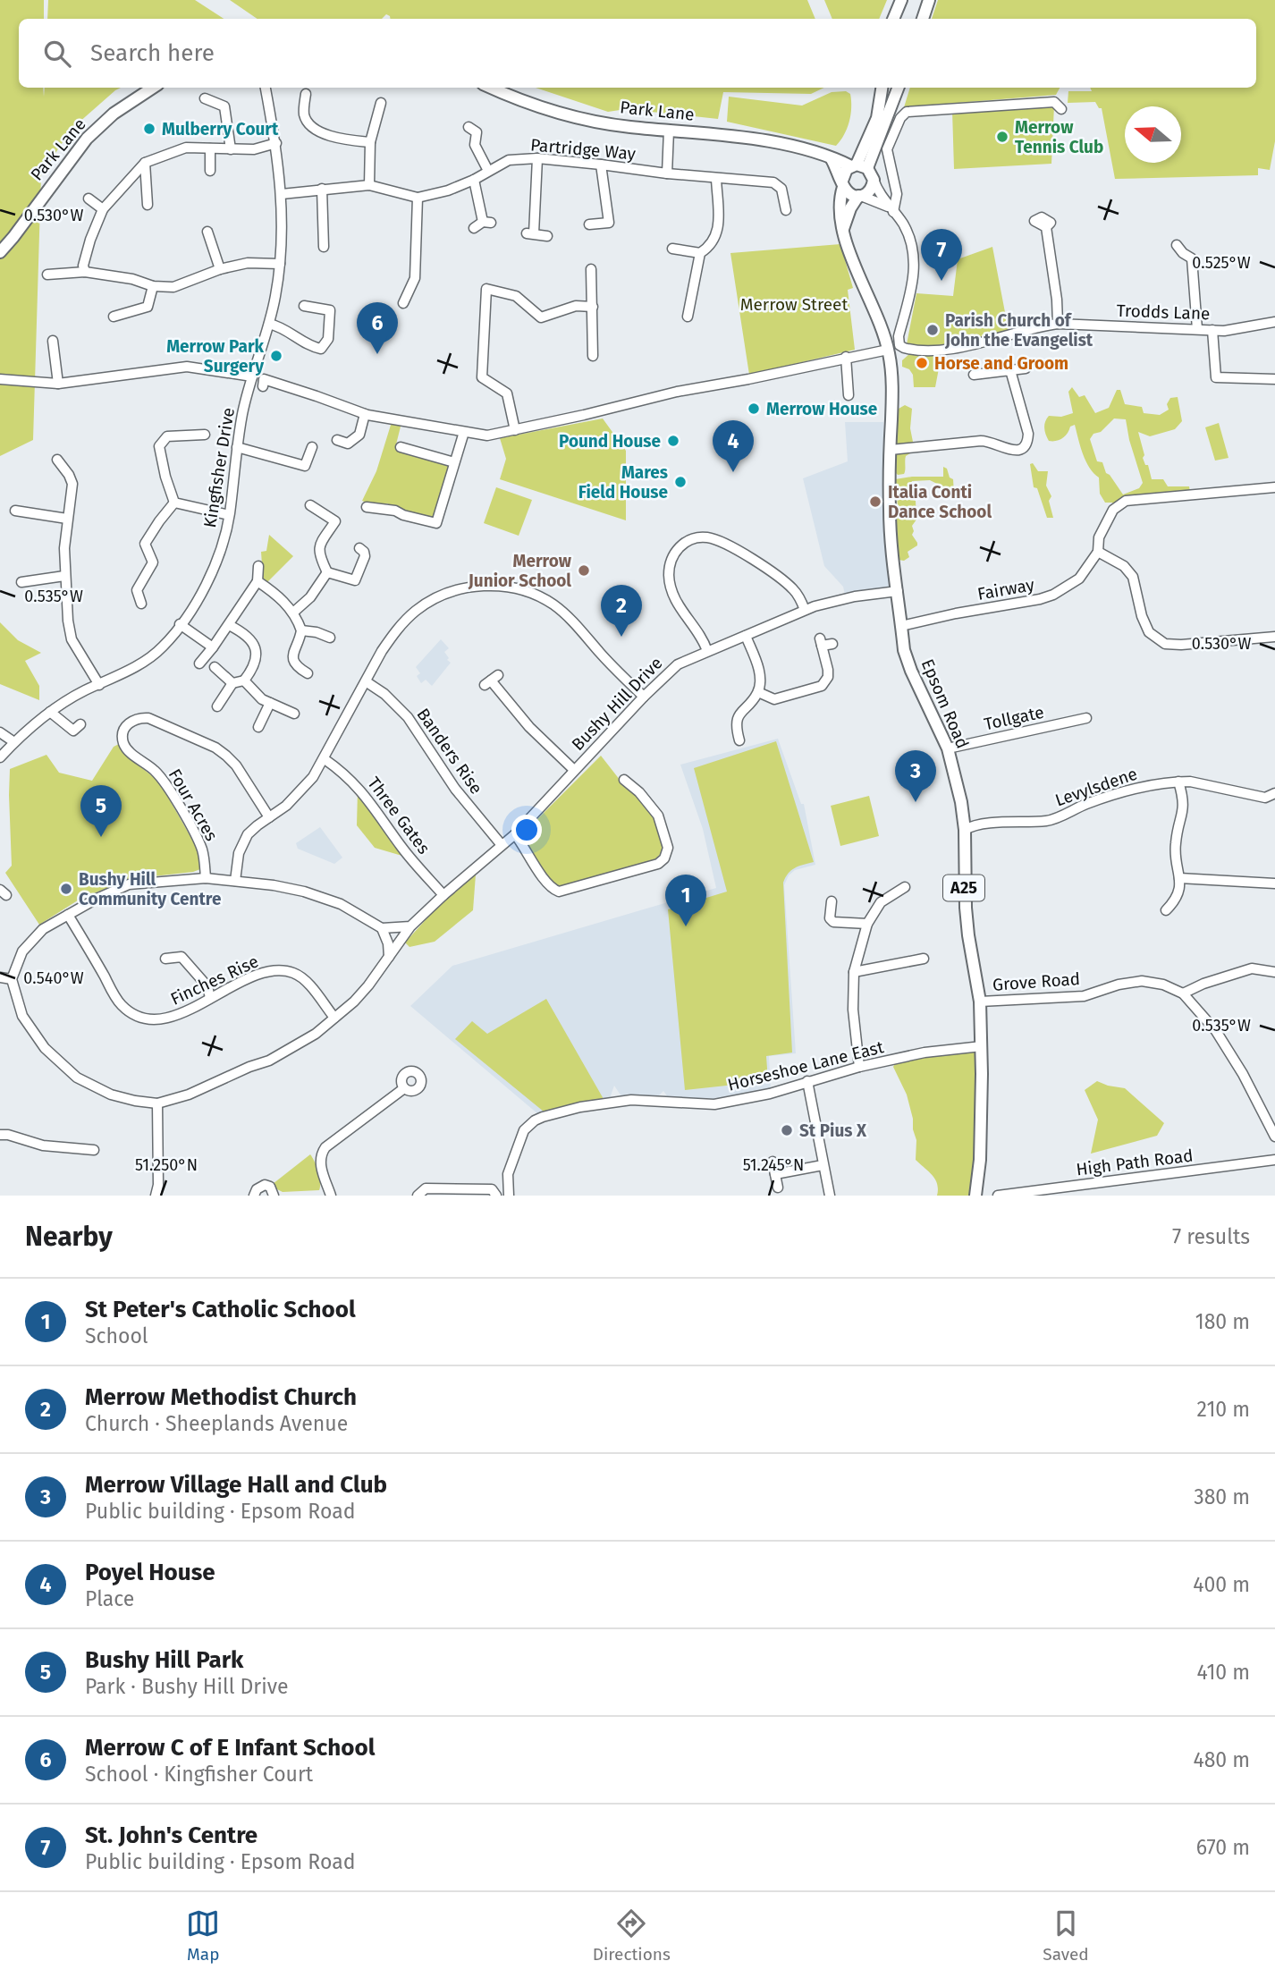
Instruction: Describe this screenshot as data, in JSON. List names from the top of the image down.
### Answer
{
  "streets": {
    "main road": ["Park Lane", "Epsom Road", "A25"],
    "street": [
      "Partridge Way",
      "Trodds Lane",
      "Kingfisher Drive",
      "Fairway",
      "Bushy Hill Drive",
      "Tollgate",
      "Banders Rise",
      "Levylsdene",
      "Four Acres",
      "Three Gates",
      "Finches Rise",
      "Grove Road",
      "Horseshoe Lane East",
      "High Path Road"
    ]
  },
  "crossings": [
    ["Park Lane", "Epsom Road"],
    ["Partridge Way", "Kingfisher Drive"],
    ["Fairway", "Epsom Road"],
    ["Bushy Hill Drive", "Epsom Road"],
    ["Bushy Hill Drive", "Banders Rise"],
    ["Bushy Hill Drive", "Three Gates"],
    ["Bushy Hill Drive", "Finches Rise"],
    ["Epsom Road", "Tollgate"],
    ["Epsom Road", "Levylsdene"],
    ["Epsom Road", "Grove Road"],
    ["Epsom Road", "Horseshoe Lane East"]
  ],
  "parks": ["Merrow Street"],
  "places": [
    "Mulberry Court",
    "Merrow Tennis Club",
    "Parish Church of John the Evangelist",
    "Merrow Park Surgery",
    "Horse and Groom",
    "Merrow House",
    "Pound House",
    "Mares Field House",
    "Italia Conti Dance School",
    "Merrow Junior School",
    "Bushy Hill Community Centre",
    "St Pius X"
  ],
  "north": "left",
  "page": {
    "search": "Search here",
    "pins": [
      "7",
      "6",
      "4",
      "2",
      "3",
      "5",
      "1"
    ],
    "heading": ["Nearby", "7 results"],
    "list": [
      {
        "mark": "1",
        "name": "St Peter's Catholic School",
        "note": "School",
        "value": "180 m"
      },
      {
        "mark": "2",
        "name": "Merrow Methodist Church",
        "note": "Church · Sheeplands Avenue",
        "value": "210 m"
      },
      {
        "mark": "3",
        "name": "Merrow Village Hall and Club",
        "note": "Public building · Epsom Road",
        "value": "380 m"
      },
      {
        "mark": "4",
        "name": "Poyel House",
        "note": "Place",
        "value": "400 m"
      },
      {
        "mark": "5",
        "name": "Bushy Hill Park",
        "note": "Park · Bushy Hill Drive",
        "value": "410 m"
      },
      {
        "mark": "6",
        "name": "Merrow C of E Infant School",
        "note": "School · Kingfisher Court",
        "value": "480 m"
      },
      {
        "mark": "7",
        "name": "St. John's Centre",
        "note": "Public building · Epsom Road",
        "value": "670 m"
      }
    ],
    "nav": ["Map", "Directions", "Saved"]
  },
  "coordinates": [
    "0.530°W",
    "0.525°W",
    "0.535°W",
    "0.540°W",
    "51.250°N",
    "51.245°N"
  ]
}
